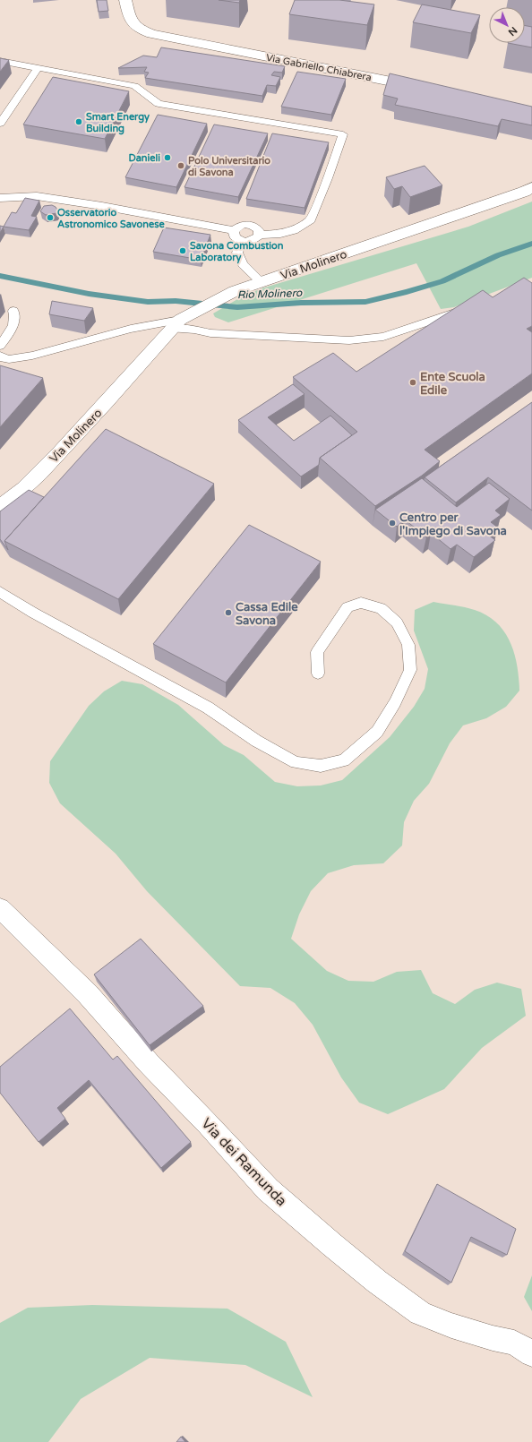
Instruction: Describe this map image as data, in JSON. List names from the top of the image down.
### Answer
{
  "streets": {
    "street": ["Via Gabriello Chiabrera", "Via Molinero", "Via dei Ramunda"]
  },
  "water": ["Rio Molinero"],
  "places": [
    "Smart Energy Building",
    "Danieli",
    "Polo Universitario di Savona",
    "Osservatorio Astronomico Savonese",
    "Savona Combustion Laboratory",
    "Ente Scuola Edile",
    "Centro per l'Impiego di Savona",
    "Cassa Edile Savona"
  ],
  "north": "bottom right"
}
